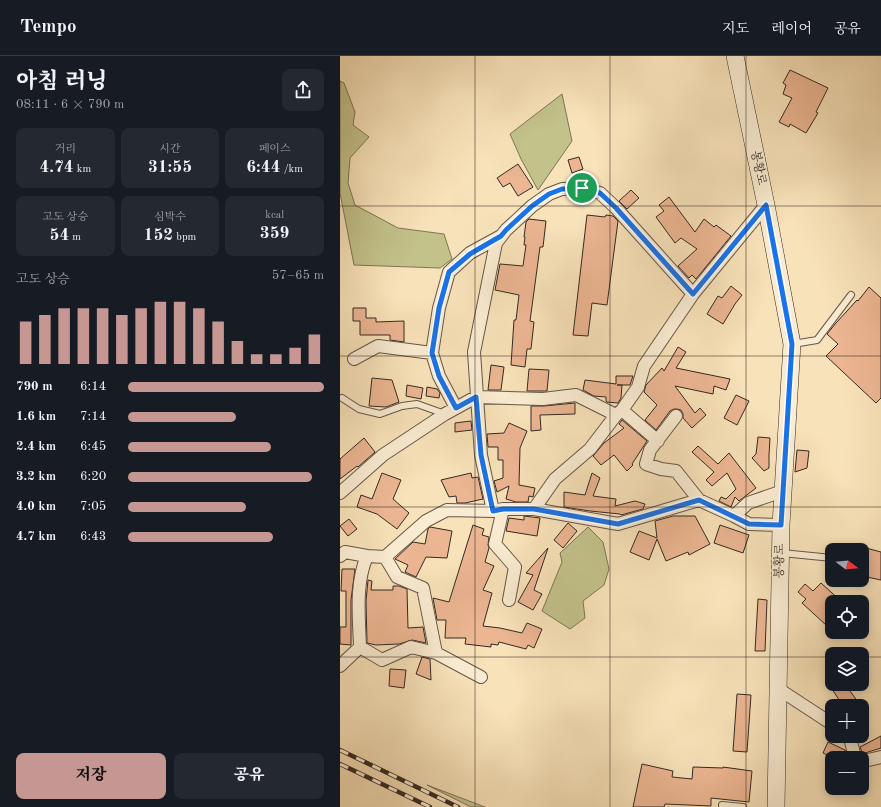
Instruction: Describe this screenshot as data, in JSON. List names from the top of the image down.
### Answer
{
  "streets": {
    "street": ["봉황로"]
  },
  "north": "right",
  "page": {
    "header": "Tempo",
    "nav": ["지도", "레이어", "공유"],
    "heading": ["아침 러닝", "08:11 · 6 × 790 m"],
    "stats": [
      ["거리", "4.74 km"],
      ["시간", "31:55"],
      ["페이스", "6:44 /km"],
      ["고도 상승", "54 m"],
      ["심박수", "152 bpm"],
      ["kcal", "359"]
    ],
    "chart": ["고도 상승", "57–65 m"],
    "list": [
      {
        "name": "790 m",
        "note": "6:14"
      },
      {
        "name": "1.6 km",
        "note": "7:14"
      },
      {
        "name": "2.4 km",
        "note": "6:45"
      },
      {
        "name": "3.2 km",
        "note": "6:20"
      },
      {
        "name": "4.0 km",
        "note": "7:05"
      },
      {
        "name": "4.7 km",
        "note": "6:43"
      }
    ],
    "map_buttons": ["+", "−"],
    "buttons": ["저장", "공유"]
  }
}
